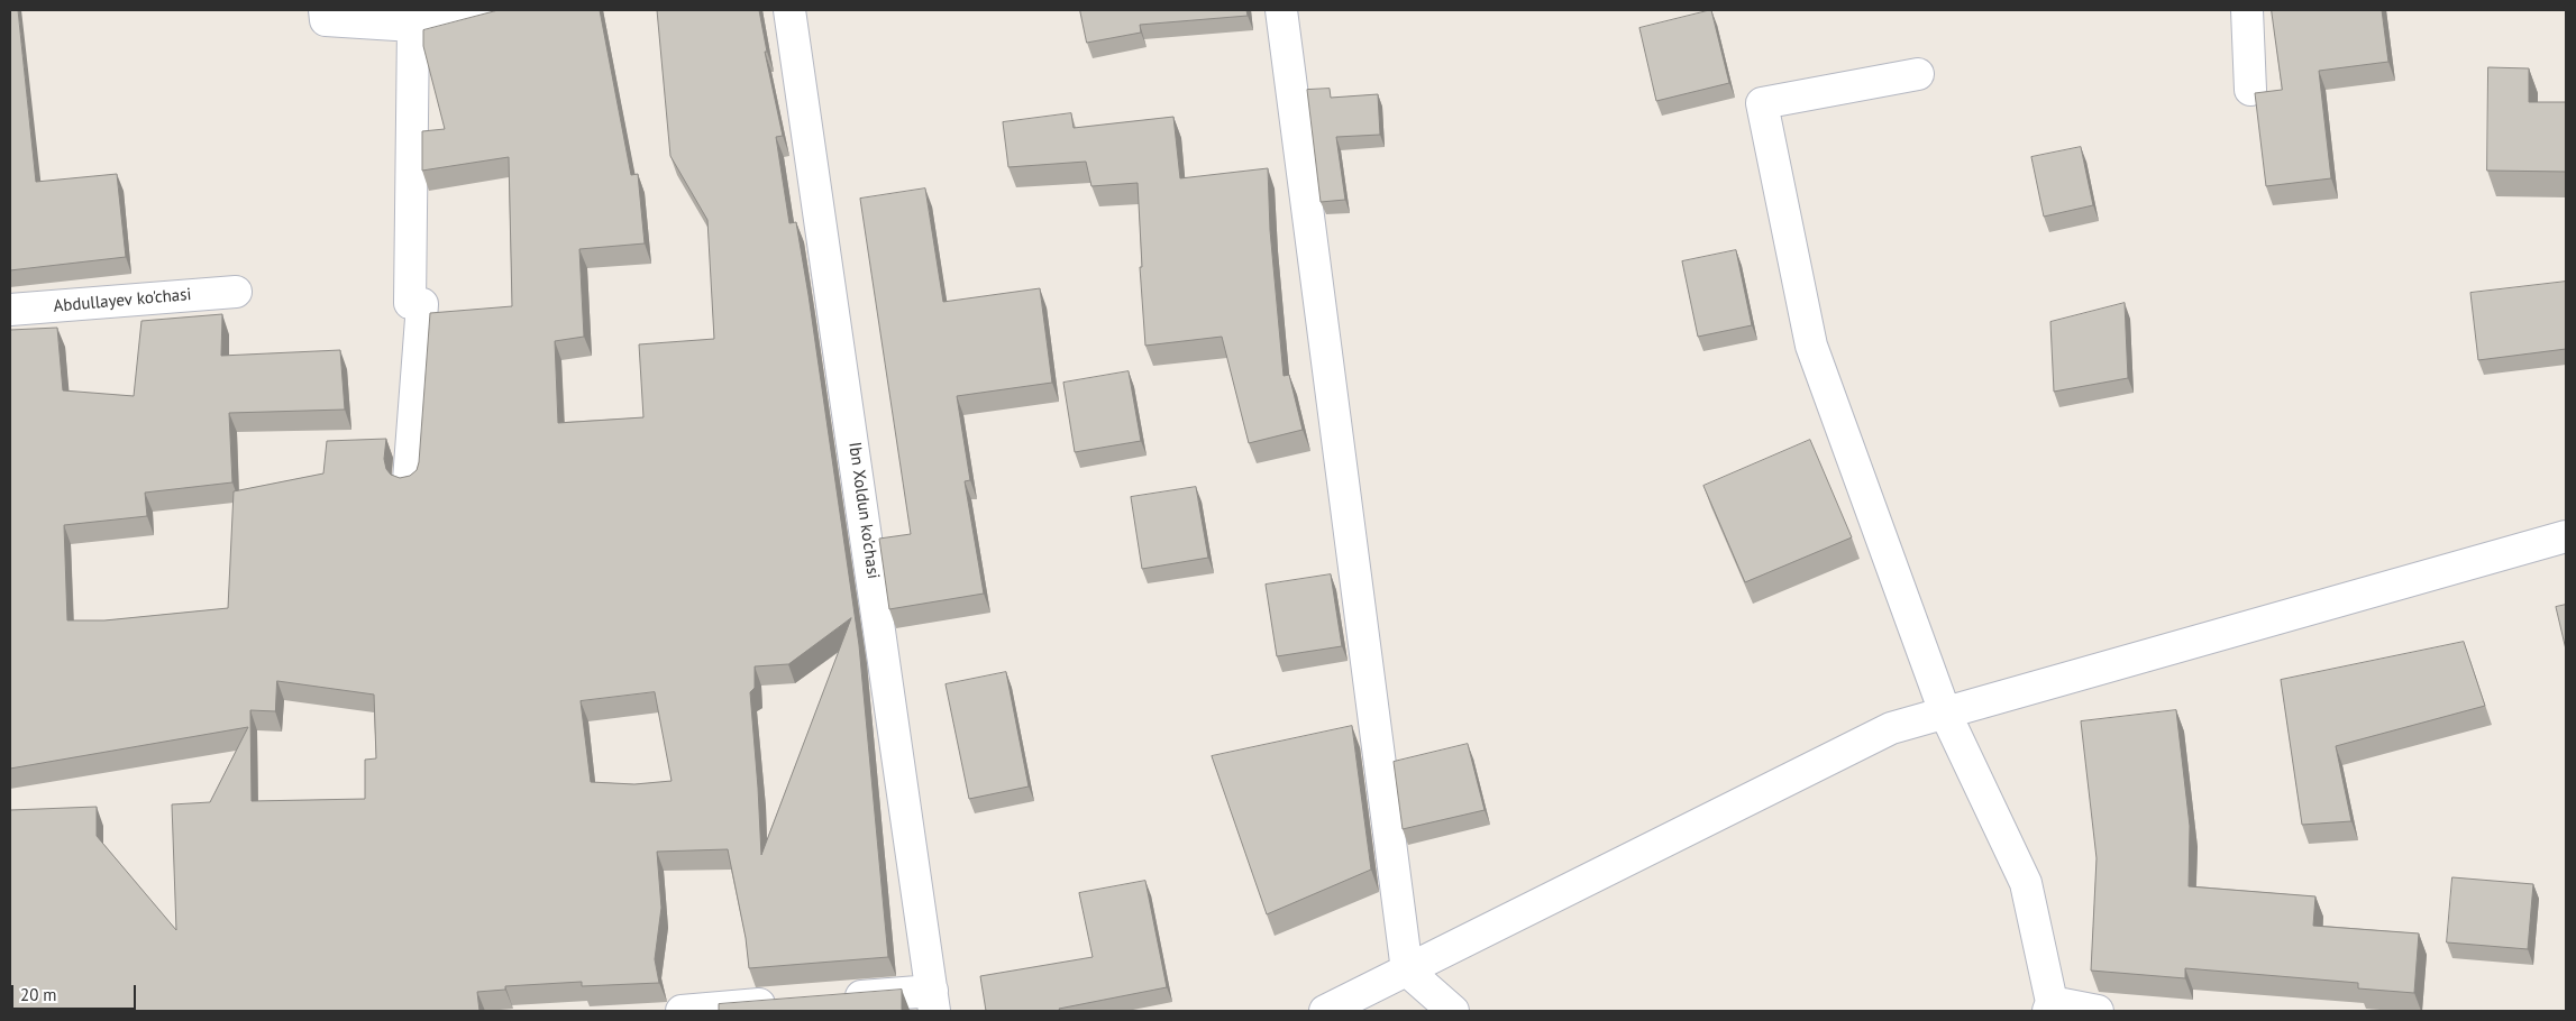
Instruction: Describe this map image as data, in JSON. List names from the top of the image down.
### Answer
{
  "streets": {
    "street": ["Abdullayev ko'chasi", "Ibn Xoldun ko'chasi"]
  },
  "scale_bar": "20 m"
}
